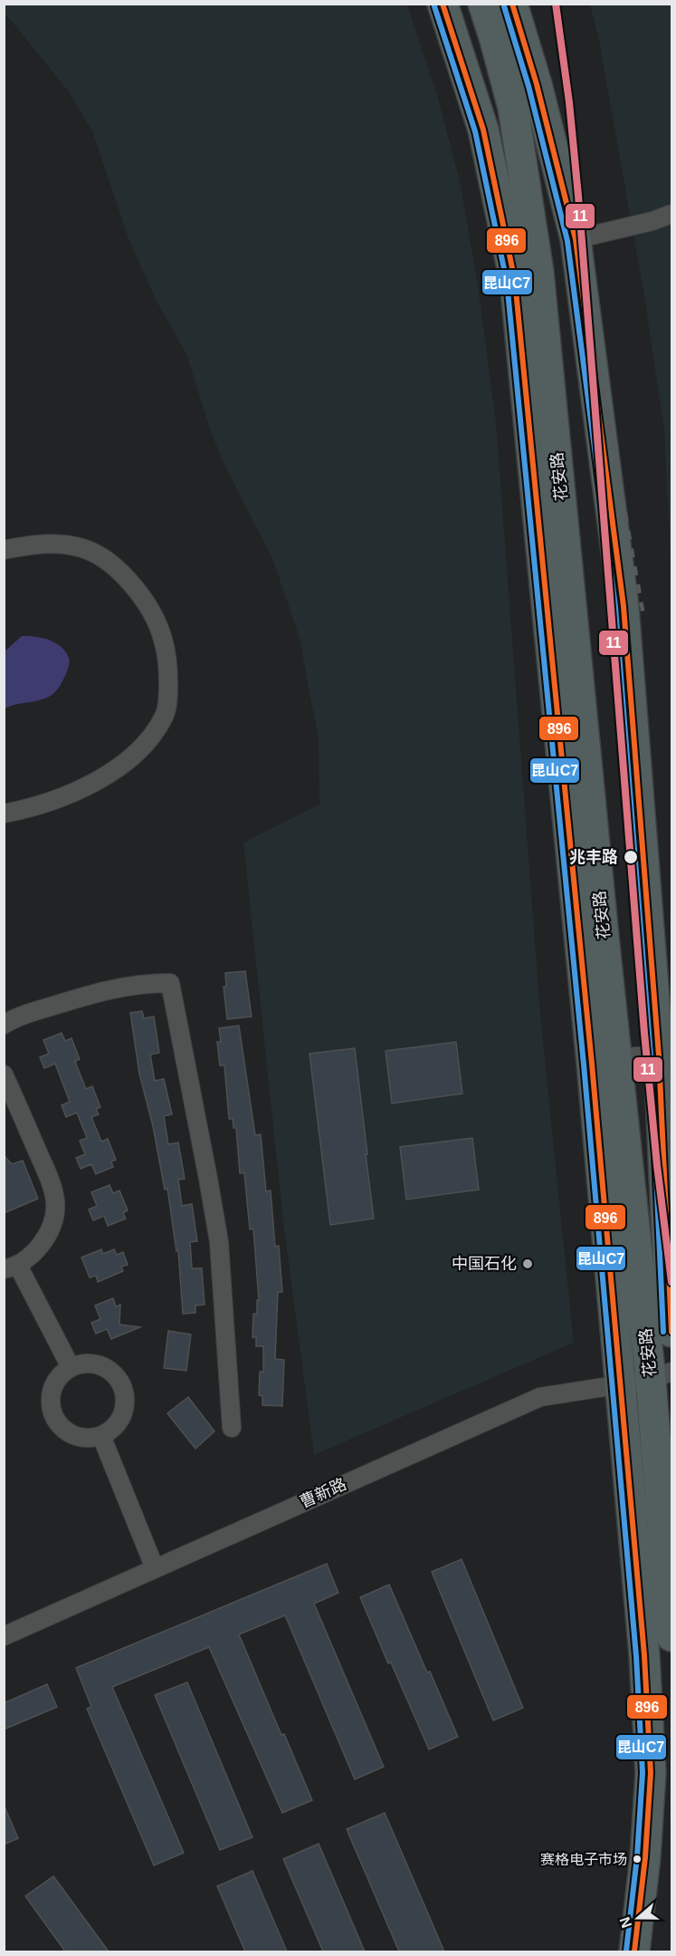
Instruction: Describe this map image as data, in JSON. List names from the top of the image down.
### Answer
{
  "streets": {
    "highway": ["花安路"],
    "street": ["曹新路"]
  },
  "crossings": [
    ["花安路", "曹新路"]
  ],
  "places": ["兆丰路", "中国石化", "赛格电子市场"],
  "lines": ["transit line 11", "transit line 896", "transit line 昆山C7"],
  "north": "left"
}
